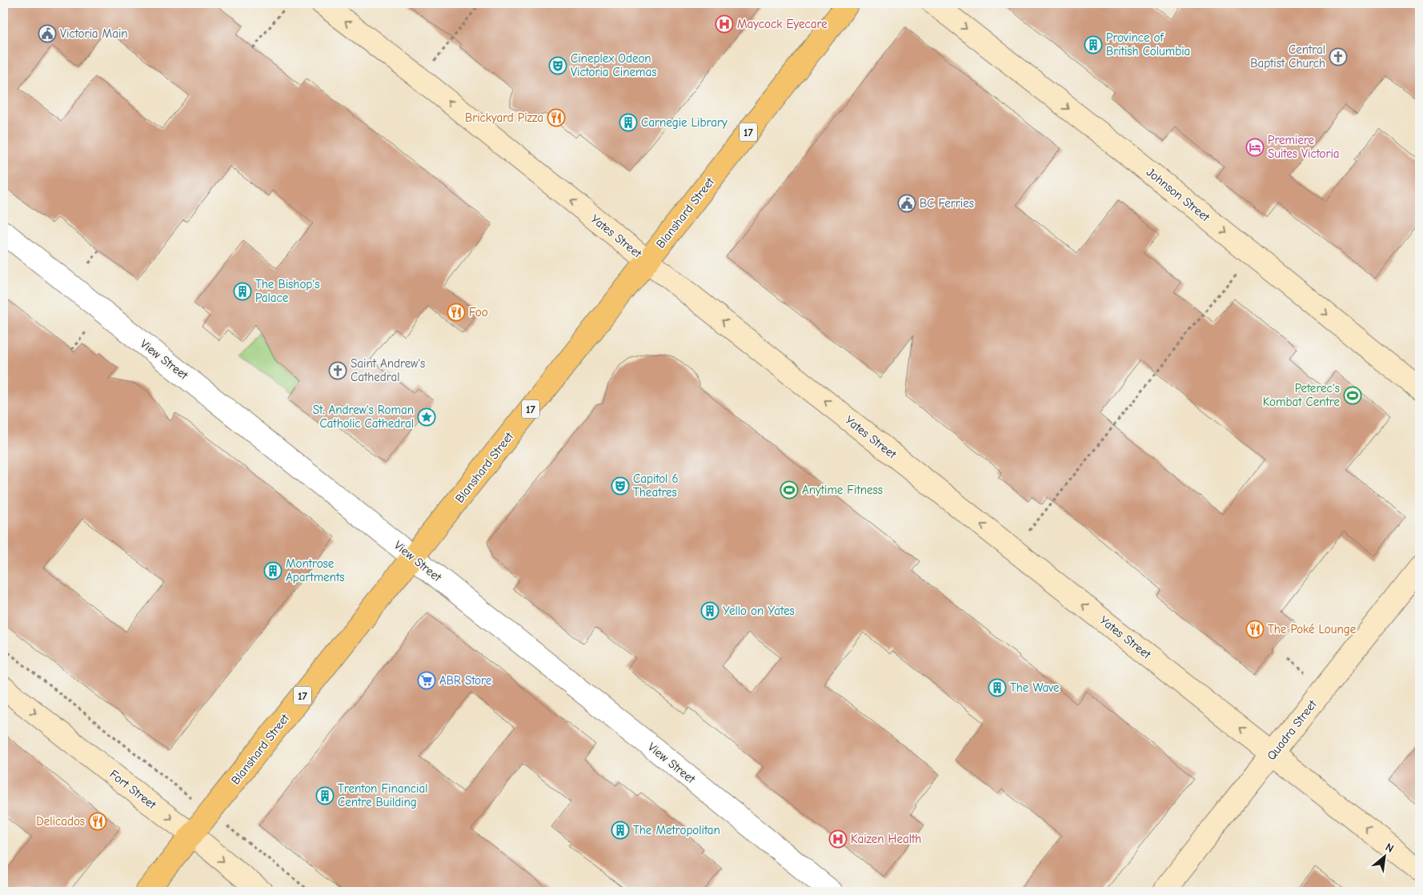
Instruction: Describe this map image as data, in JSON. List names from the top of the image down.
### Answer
{
  "streets": {
    "main road": [
      "17",
      "Johnson Street",
      "Blanshard Street",
      "Yates Street",
      "Quadra Street",
      "Fort Street"
    ],
    "street": ["View Street"]
  },
  "crossings": [
    ["Blanshard Street", "Yates Street"],
    ["Blanshard Street", "View Street"],
    ["Blanshard Street", "Fort Street"],
    ["Yates Street", "Quadra Street"]
  ],
  "one_way": ["Johnson Street", "Yates Street", "Fort Street"],
  "places": {
    "hospital": ["Maycock Eyecare", "Kaizen Health"],
    "public building": ["Victoria Main", "BC Ferries"],
    "building": [
      "Province of British Columbia",
      "Carnegie Library",
      "The Bishop's Palace",
      "Montrose Apartments",
      "Yello on Yates",
      "The Wave",
      "Trenton Financial Centre Building",
      "The Metropolitan"
    ],
    "church": ["Central Baptist Church", "Saint Andrew's Cathedral"],
    "theatre": ["Cineplex Odeon Victoria Cinemas", "Capitol 6 Theatres"],
    "restaurant": [
      "Brickyard Pizza",
      "Foo",
      "The Poké Lounge",
      "Delicados"
    ],
    "hotel": ["Premiere Suites Victoria"],
    "sports": ["Peterec's Kombat Centre", "Anytime Fitness"],
    "place": ["St. Andrew's Roman Catholic Cathedral"],
    "supermarket": ["ABR Store"]
  },
  "north": "top right"
}
